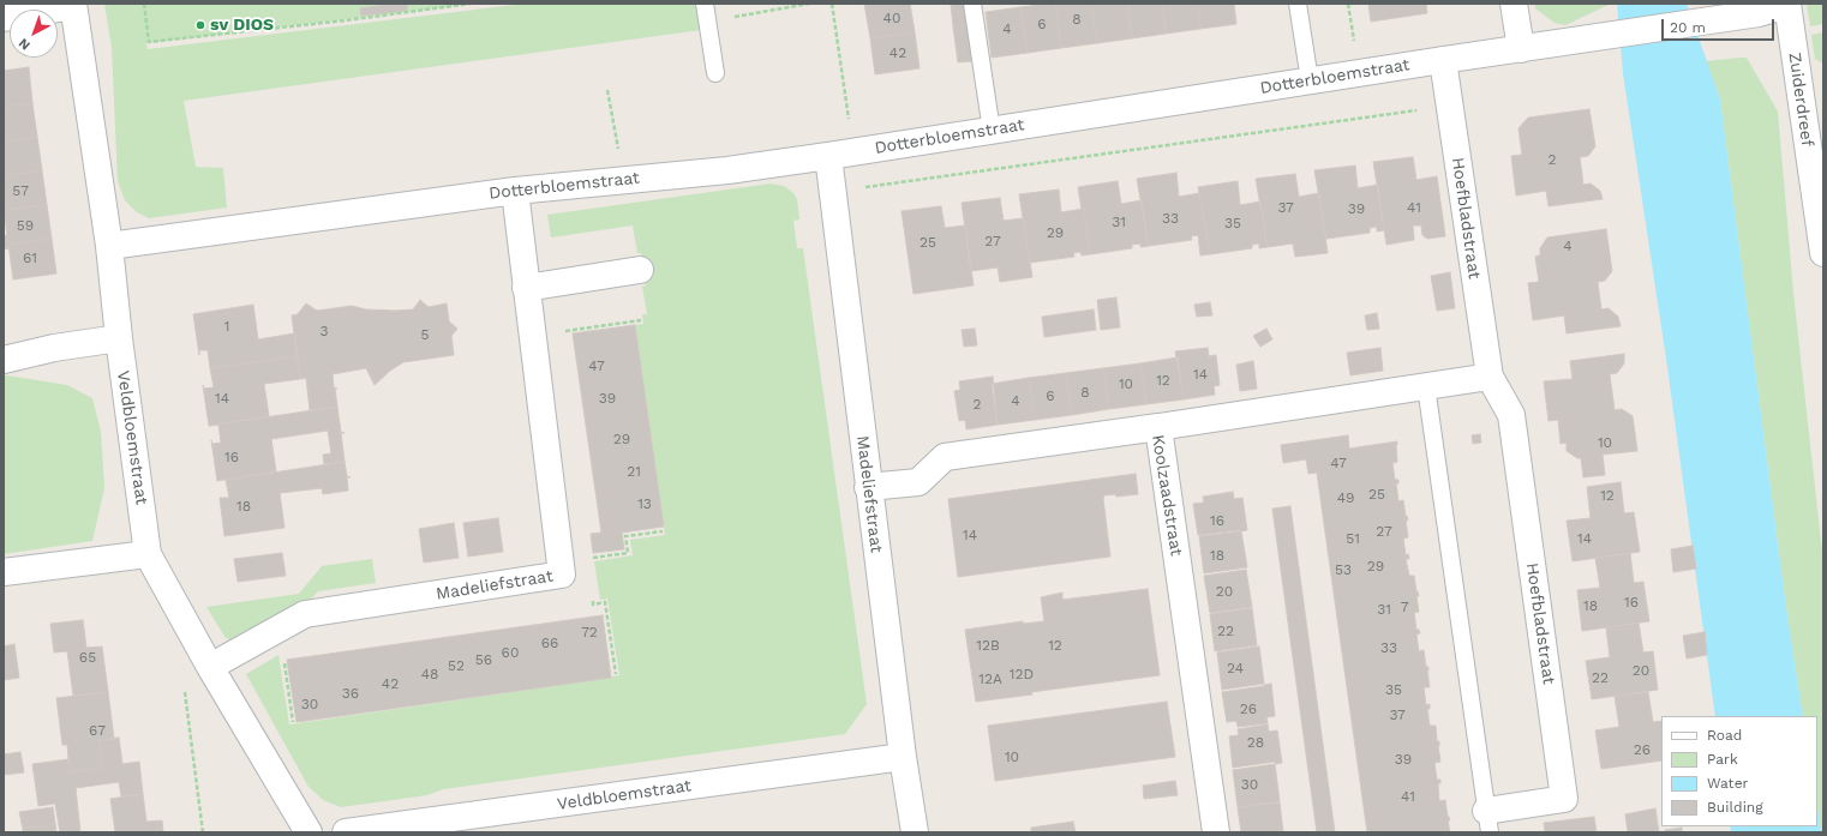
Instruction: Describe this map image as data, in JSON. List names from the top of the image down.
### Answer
{
  "streets": {
    "street": [
      "Dotterbloemstraat",
      "Zuiderdreef",
      "Hoefbladstraat",
      "Veldbloemstraat",
      "Madeliefstraat",
      "Koolzaadstraat"
    ]
  },
  "crossings": [
    ["Dotterbloemstraat", "Zuiderdreef"],
    ["Dotterbloemstraat", "Hoefbladstraat"],
    ["Dotterbloemstraat", "Veldbloemstraat"],
    ["Dotterbloemstraat", "Madeliefstraat"],
    ["Veldbloemstraat", "Madeliefstraat"],
    ["Madeliefstraat", "Koolzaadstraat"]
  ],
  "places": ["sv DIOS"],
  "house_numbers": [
    "40",
    "8",
    "6",
    "4",
    "42",
    "2",
    "57",
    "37",
    "41",
    "39",
    "33",
    "31",
    "35",
    "59",
    "29",
    "27",
    "25",
    "4",
    "61",
    "1",
    "3",
    "5",
    "47",
    "14",
    "12",
    "10",
    "8",
    "6",
    "14",
    "39",
    "4",
    "2",
    "29",
    "10",
    "16",
    "47",
    "21",
    "25",
    "12",
    "49",
    "13",
    "18",
    "16",
    "27",
    "14",
    "51",
    "14",
    "18",
    "29",
    "53",
    "20",
    "16",
    "18",
    "7",
    "31",
    "22",
    "72",
    "66",
    "12B",
    "12",
    "33",
    "60",
    "65",
    "56",
    "52",
    "24",
    "20",
    "48",
    "12D",
    "22",
    "12A",
    "42",
    "35",
    "36",
    "30",
    "26",
    "37",
    "67",
    "28",
    "26",
    "10",
    "39",
    "30",
    "41"
  ],
  "legend": [
    "Road",
    "Park",
    "Water",
    "Building"
  ],
  "scale_bar": "20 m",
  "north": "bottom left"
}
